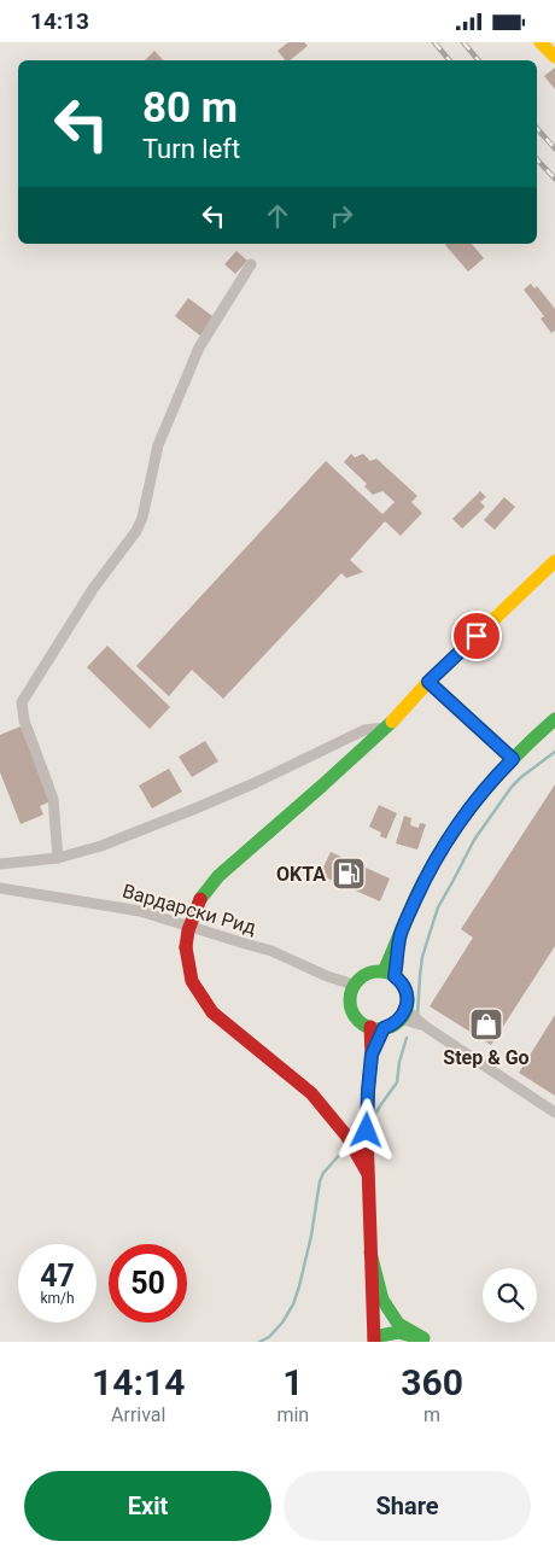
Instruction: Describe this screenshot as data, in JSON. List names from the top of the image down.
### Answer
{
  "streets": {
    "street": ["Вардарски Рид"]
  },
  "places": {
    "fuel station": ["OKTA"],
    "shop": ["Step & Go"]
  },
  "page": {
    "status": "14:13",
    "turn": ["80 m", "Turn left"],
    "speed": "47 km/h",
    "limit": "50",
    "eta": [
      "14:14",
      "Arrival",
      "1",
      "min",
      "360",
      "m"
    ],
    "buttons": ["Exit", "Share"]
  }
}
